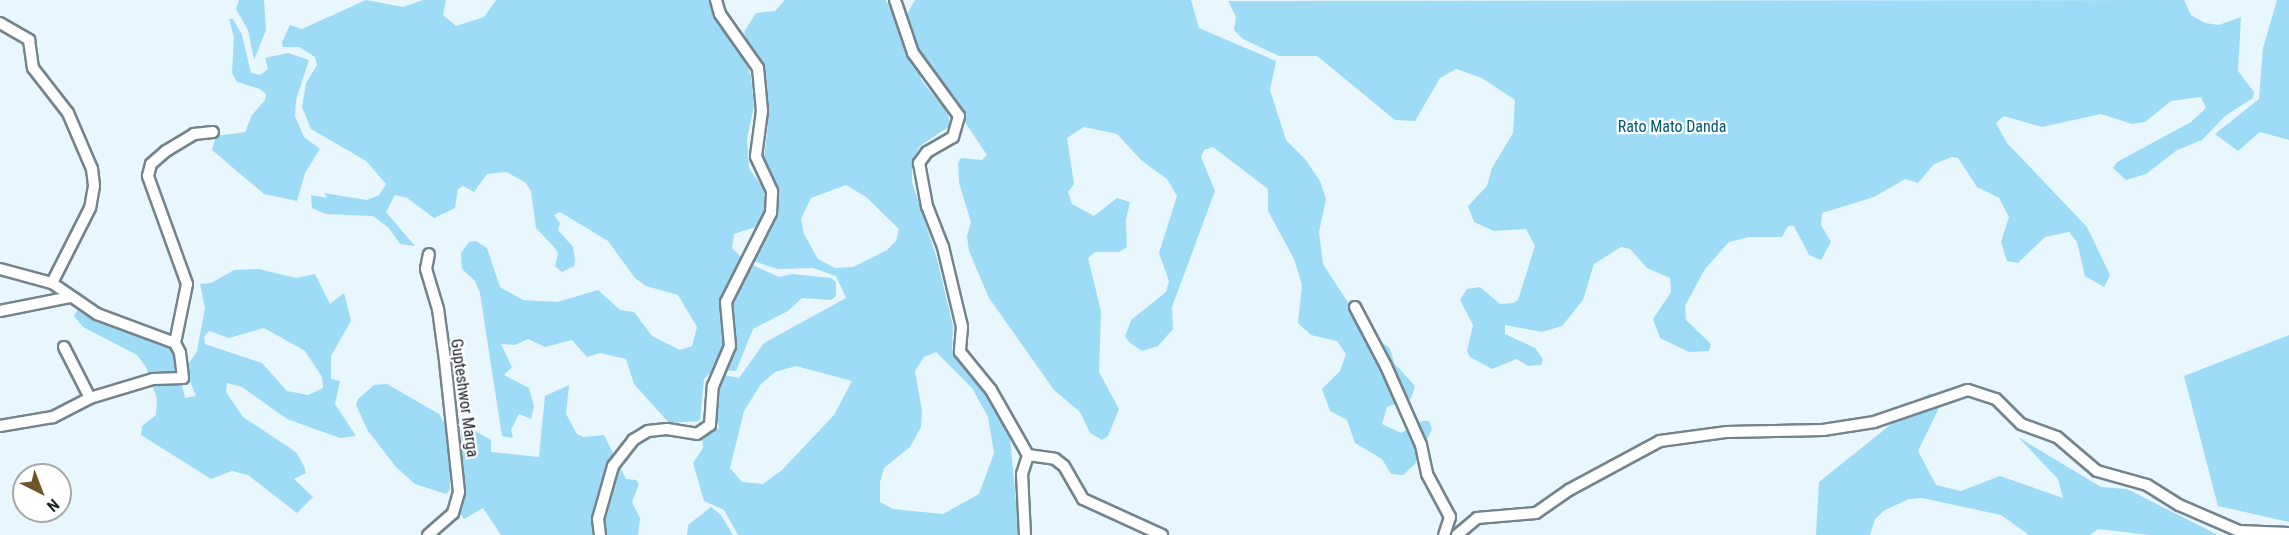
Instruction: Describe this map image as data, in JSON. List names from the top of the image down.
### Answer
{
  "streets": {
    "street": ["Gupteshwor Marga"]
  },
  "parks": ["Rato Mato Danda"],
  "north": "bottom right"
}
